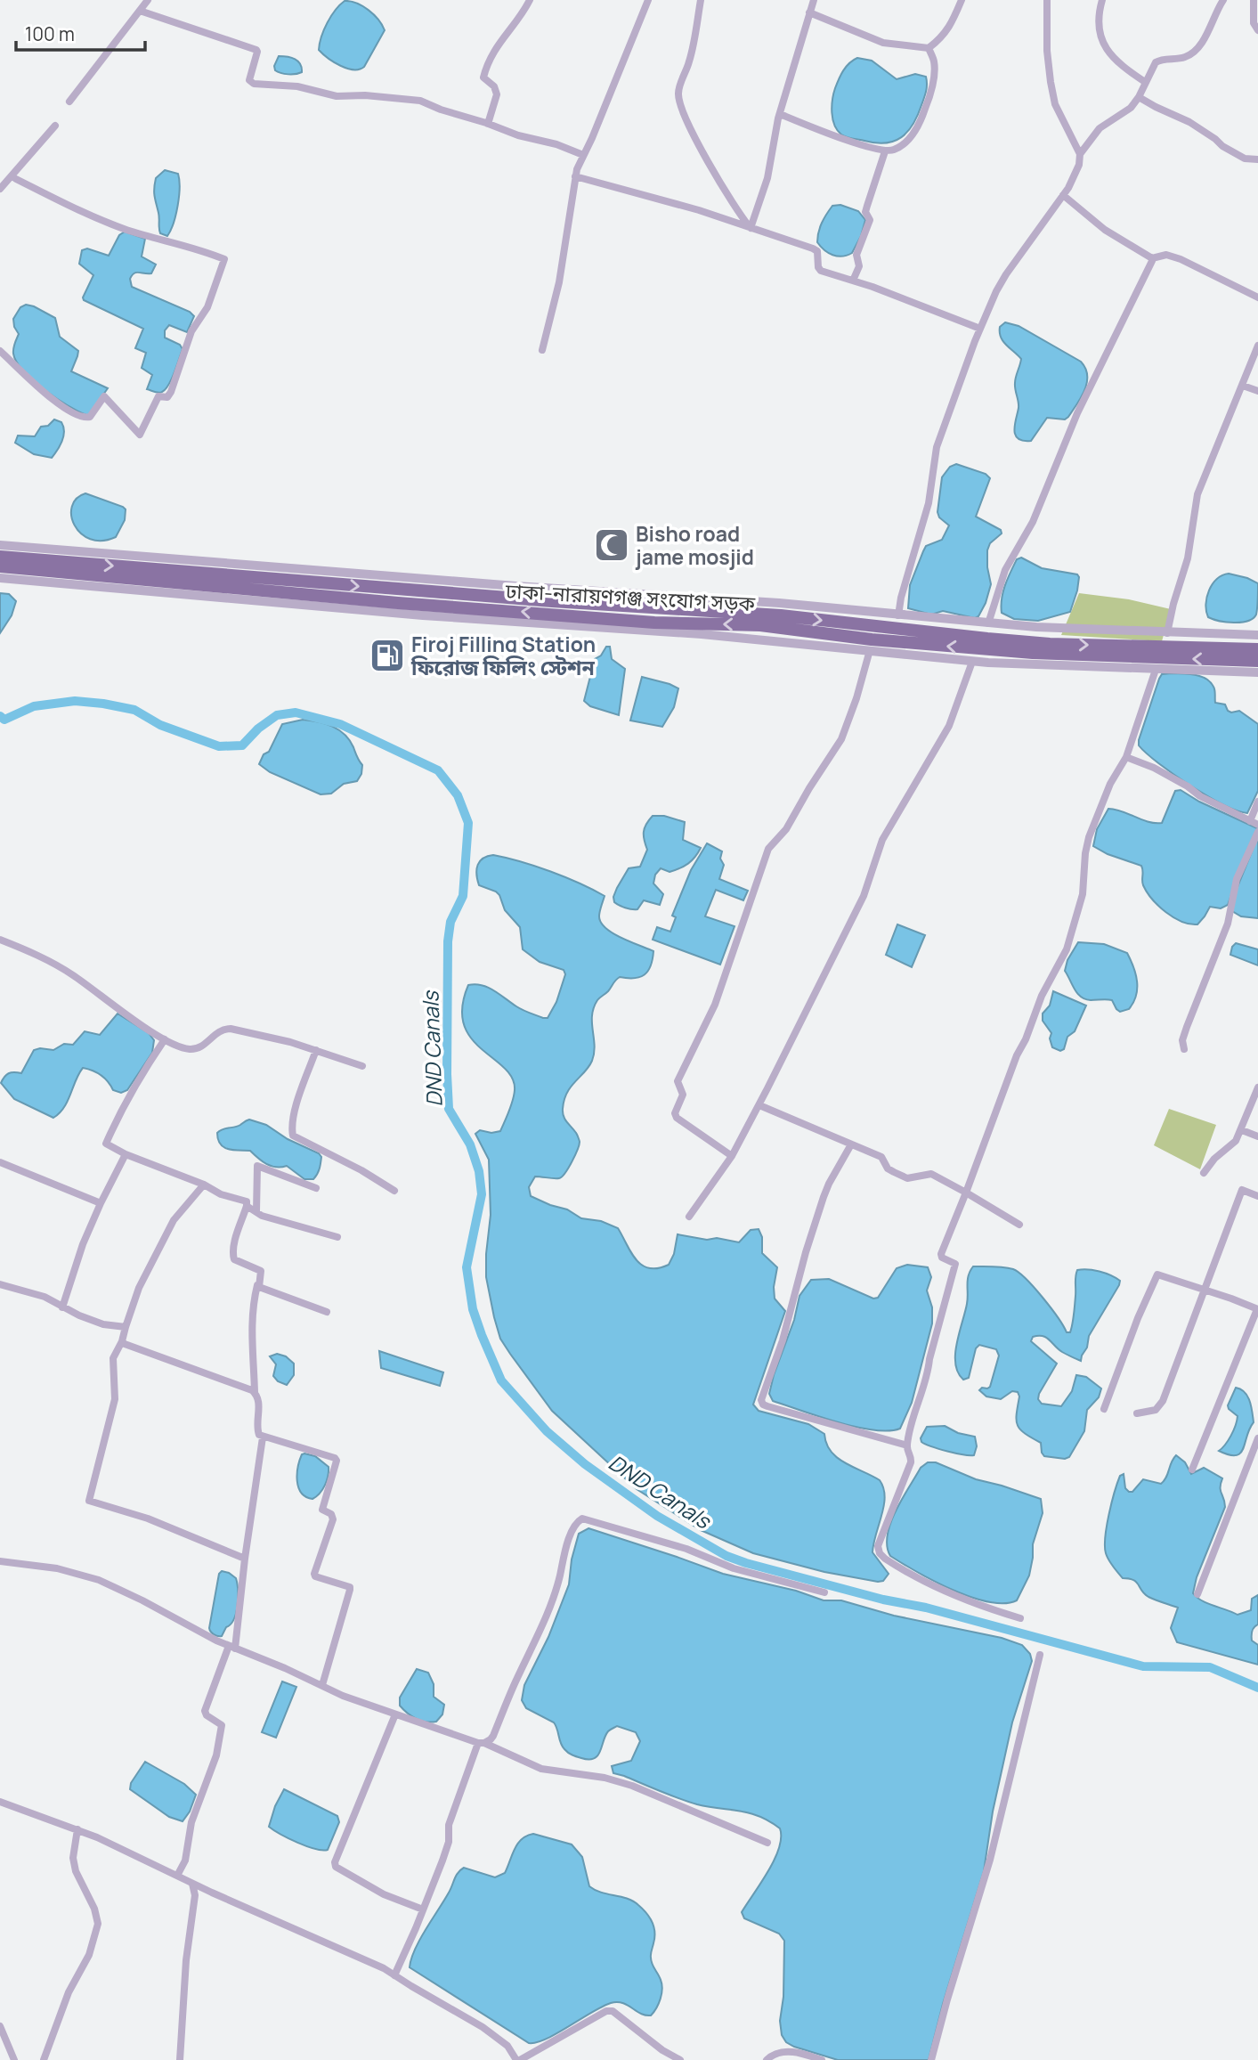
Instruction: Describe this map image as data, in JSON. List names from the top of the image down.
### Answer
{
  "streets": {
    "main road": ["ঢাকা-নারায়ণগঞ্জ সংযোগ সড়ক"]
  },
  "water": ["DND Canals"],
  "places": {
    "mosque": ["Bisho road jame mosjid"],
    "fuel station": ["Firoj Filling Station ফিরোজ ফিলিং স্টেশন"]
  },
  "scale_bar": "100 m"
}
